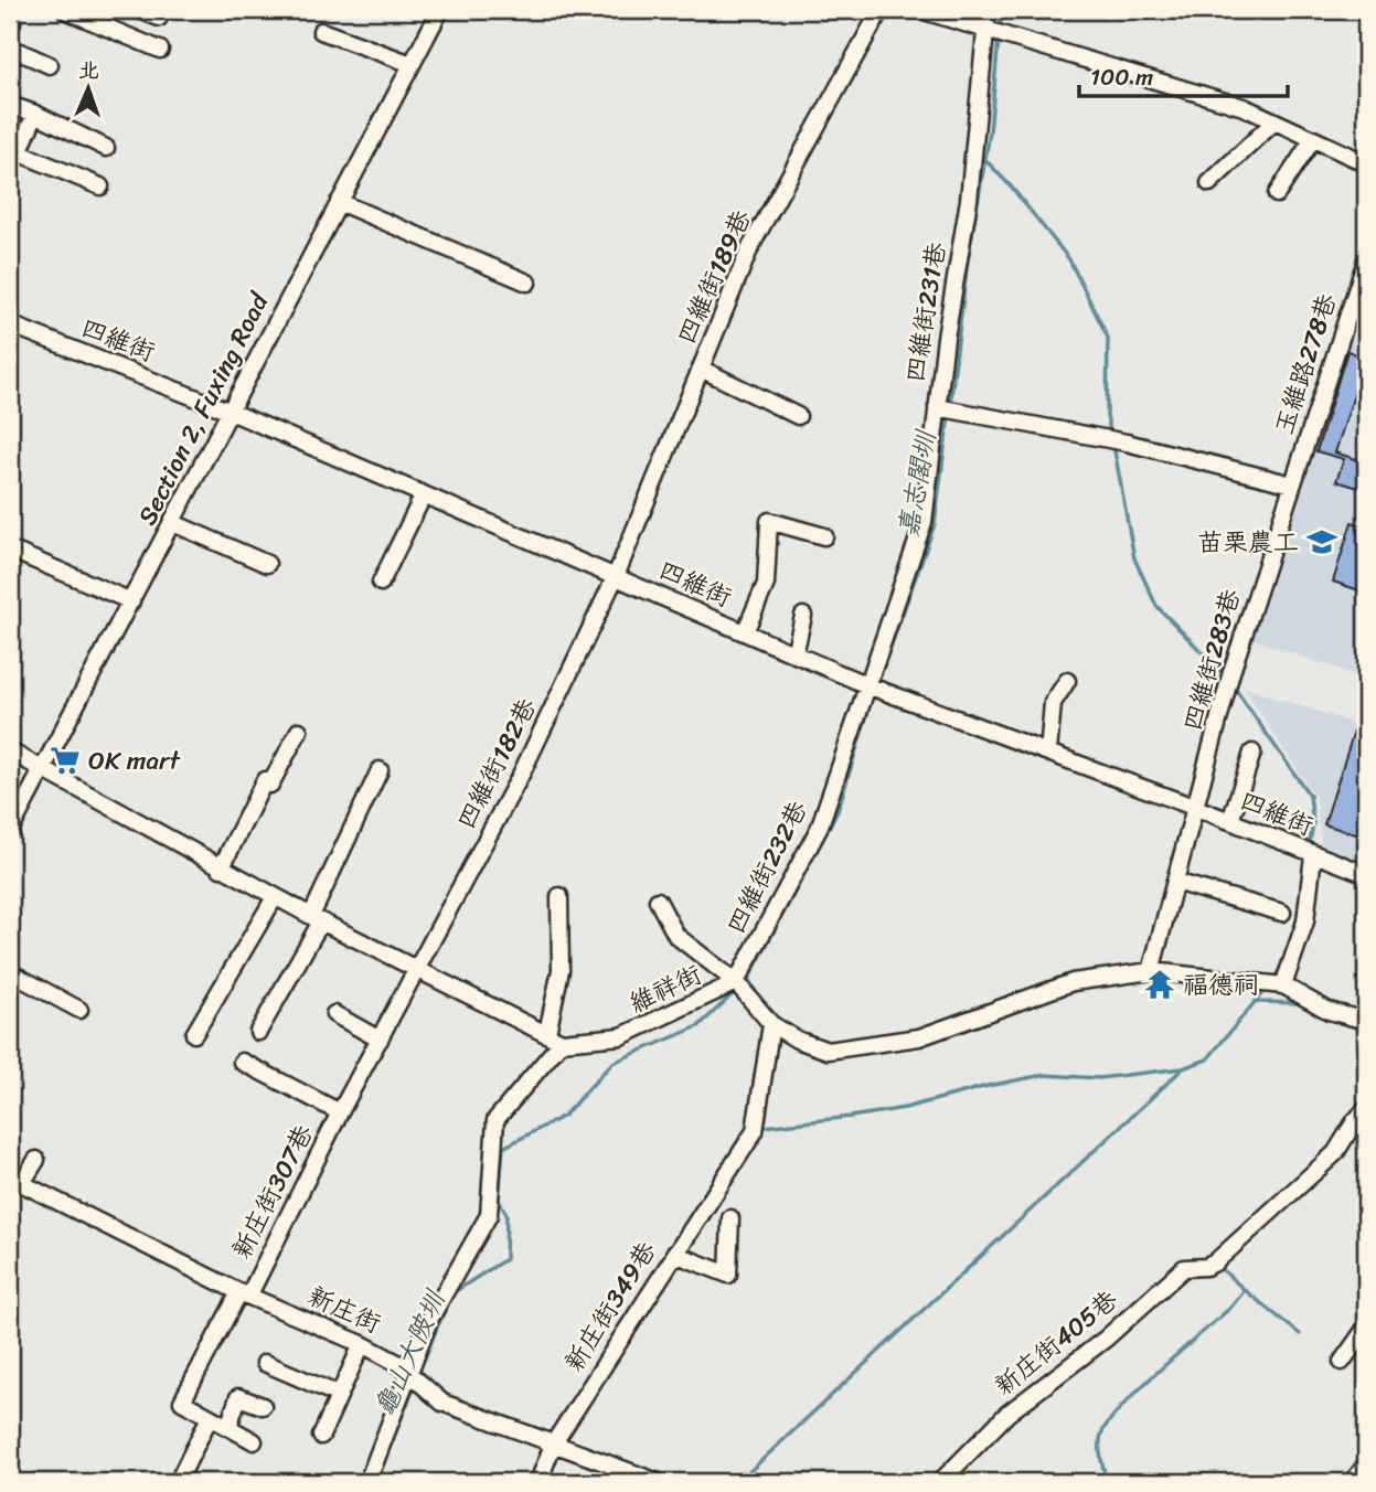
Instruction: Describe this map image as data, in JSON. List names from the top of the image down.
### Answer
{
  "streets": {
    "street": [
      "四維街189巷",
      "四維街231巷",
      "四維街",
      "玉維路278巷",
      "Section 2, Fuxing Road",
      "四維街283巷",
      "四維街182巷",
      "四維街232巷",
      "維祥街",
      "新庄街307巷",
      "新庄街349巷",
      "新庄街",
      "新庄街405巷"
    ]
  },
  "crossings": [
    ["四維街189巷", "四維街"],
    ["四維街189巷", "四維街182巷"],
    ["四維街231巷", "四維街"],
    ["四維街231巷", "四維街232巷"],
    ["四維街", "Section 2, Fuxing Road"],
    ["四維街", "四維街283巷"],
    ["四維街", "四維街182巷"],
    ["四維街", "四維街232巷"],
    ["玉維路278巷", "四維街283巷"],
    ["四維街283巷", "維祥街"],
    ["四維街182巷", "新庄街307巷"],
    ["四維街232巷", "維祥街"],
    ["維祥街", "新庄街349巷"],
    ["新庄街307巷", "新庄街"],
    ["新庄街349巷", "新庄街"]
  ],
  "water": ["嘉志閣圳", "龜山大陂圳"],
  "places": {
    "school or university": ["苗栗農工"],
    "supermarket": ["OK mart"],
    "temple": ["福德祠"]
  },
  "scale_bar": "100 m",
  "north": "top"
}
